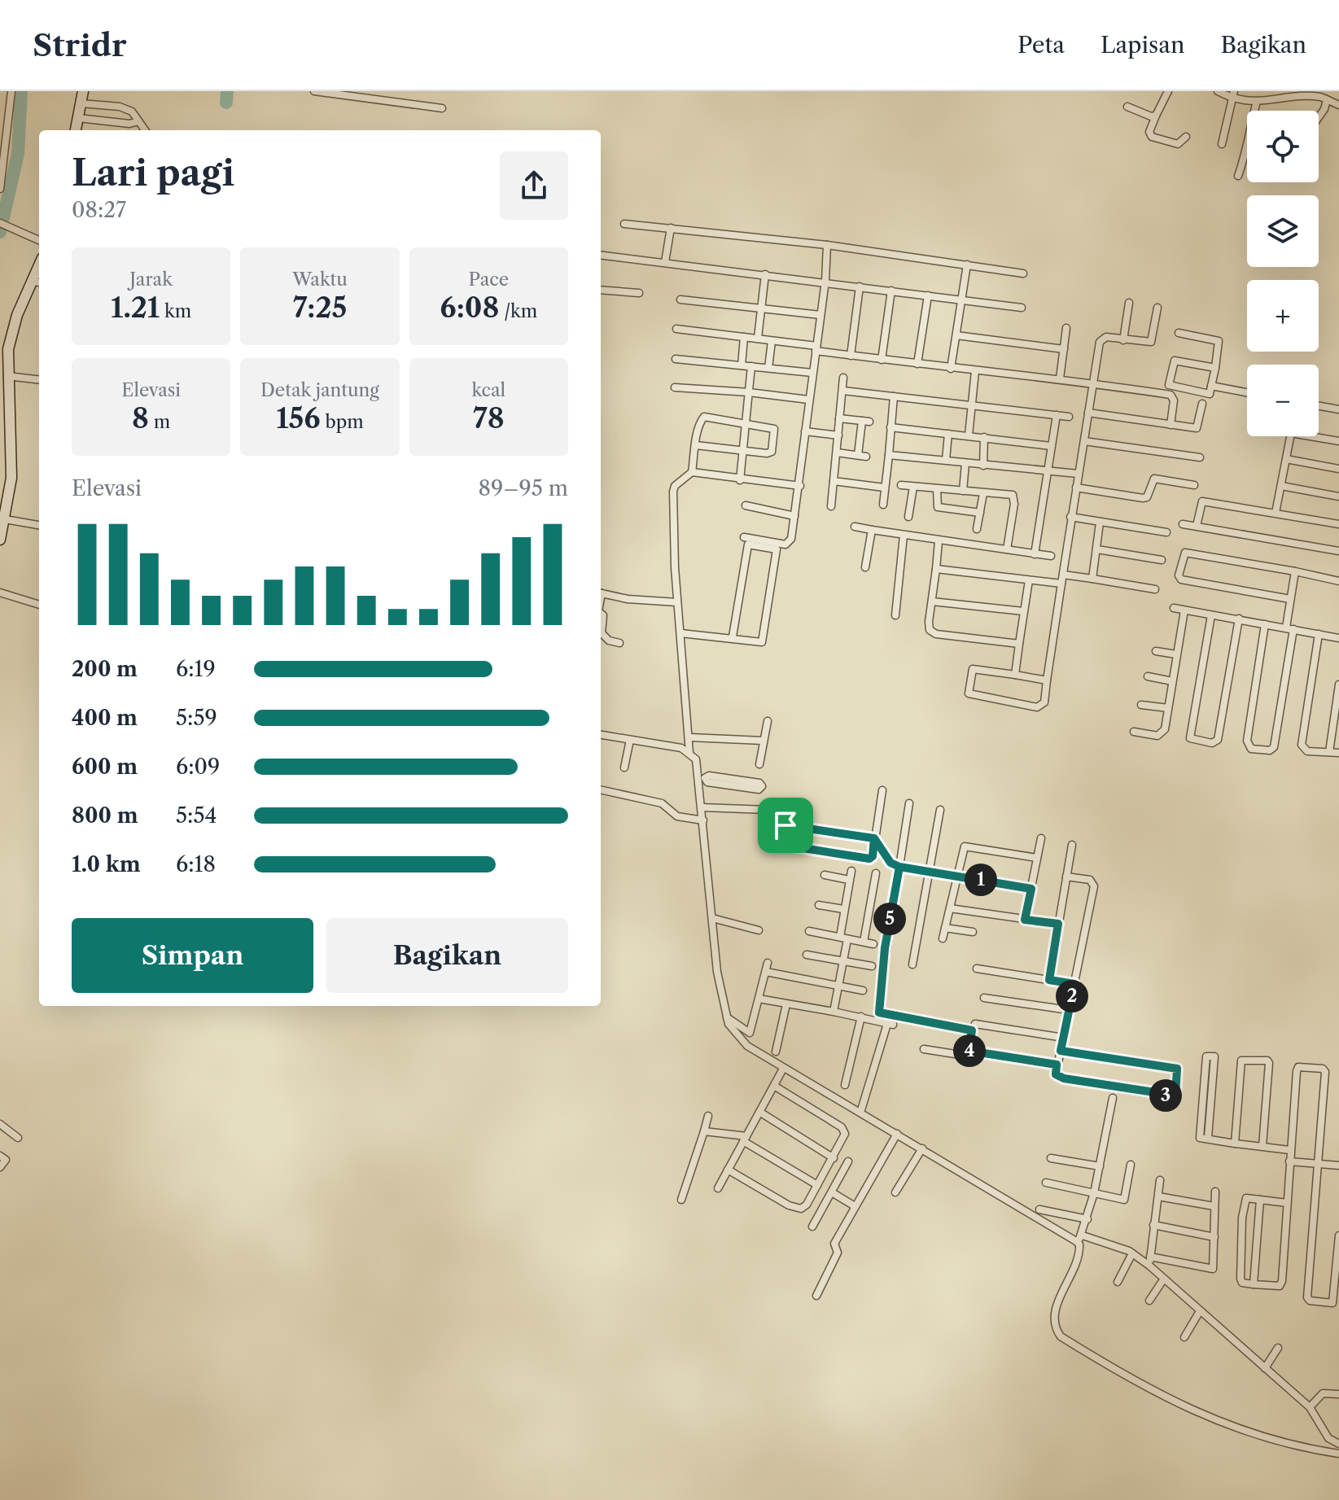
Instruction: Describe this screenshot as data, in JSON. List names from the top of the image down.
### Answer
{
  "page": {
    "header": "Stridr",
    "nav": ["Peta", "Lapisan", "Bagikan"],
    "map_buttons": ["+", "−"],
    "heading": ["Lari pagi", "08:27"],
    "stats": [
      ["Jarak", "1.21 km"],
      ["Waktu", "7:25"],
      ["Pace", "6:08 /km"],
      ["Elevasi", "8 m"],
      ["Detak jantung", "156 bpm"],
      ["kcal", "78"]
    ],
    "chart": ["Elevasi", "89–95 m"],
    "list": [
      {
        "name": "200 m",
        "note": "6:19"
      },
      {
        "name": "400 m",
        "note": "5:59"
      },
      {
        "name": "600 m",
        "note": "6:09"
      },
      {
        "name": "800 m",
        "note": "5:54"
      },
      {
        "name": "1.0 km",
        "note": "6:18"
      }
    ],
    "pins": [
      "1",
      "5",
      "2",
      "4",
      "3"
    ],
    "buttons": ["Simpan", "Bagikan"]
  }
}
